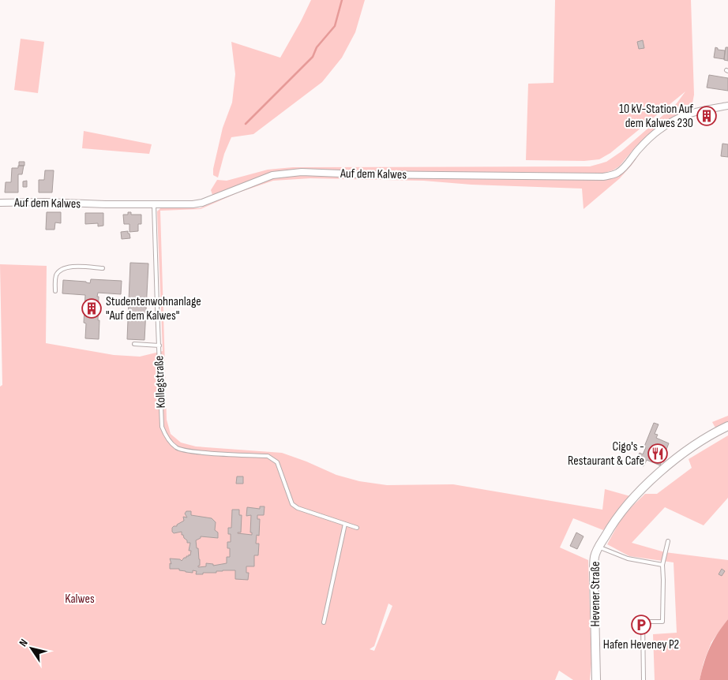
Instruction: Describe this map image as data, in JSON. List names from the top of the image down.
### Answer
{
  "streets": {
    "street": ["Auf dem Kalwes", "Hevener Straße"],
    "lane": ["Kollegstraße"]
  },
  "crossings": [
    ["Auf dem Kalwes", "Kollegstraße"]
  ],
  "parks": ["Kalwes"],
  "places": {
    "building": ["10 kV-Station Auf dem Kalwes 230", "Studentenwohnanlage \"Auf dem Kalwes\""],
    "restaurant": ["Cigo's - Restaurant & Cafe"],
    "parking": ["Hafen Heveney P2"]
  },
  "north": "top left"
}
